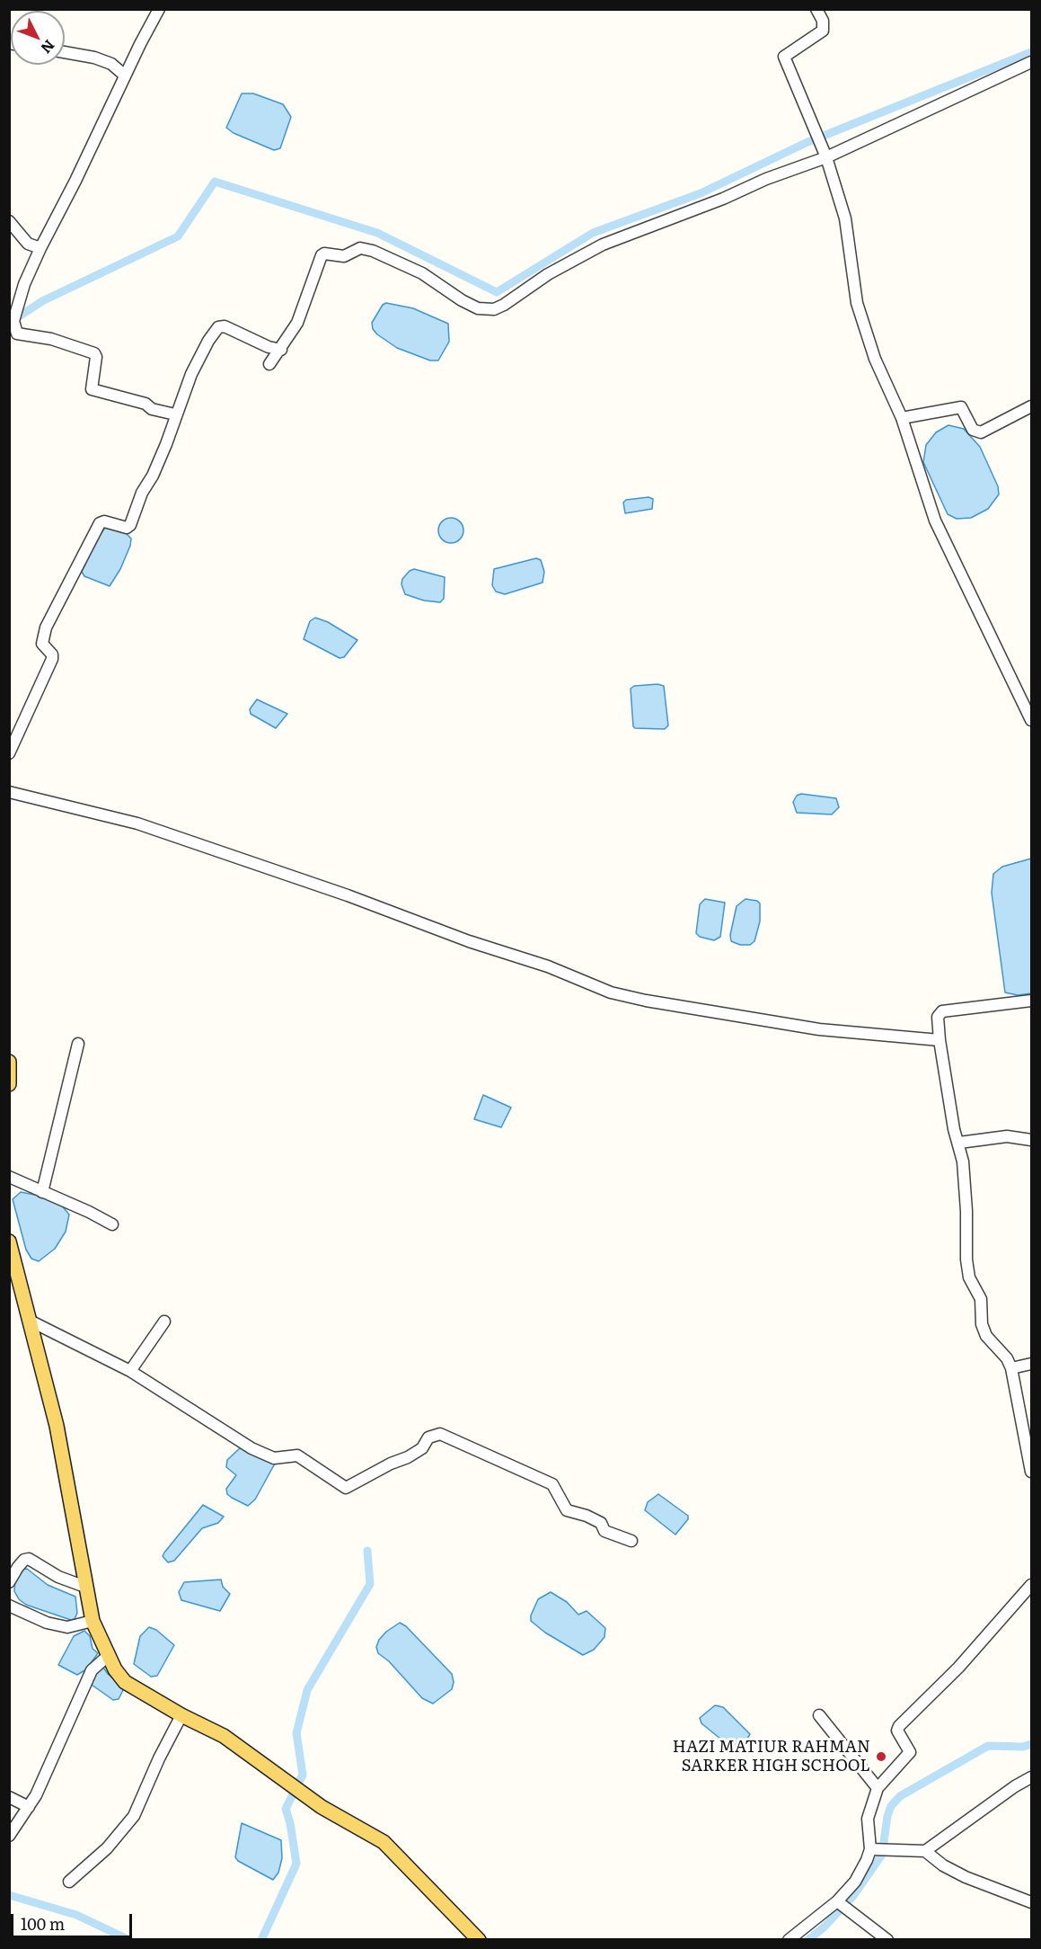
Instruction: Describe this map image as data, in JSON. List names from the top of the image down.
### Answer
{
  "places": ["HAZI MATIUR RAHMAN SARKER HIGH SCHOOL"],
  "scale_bar": "100 m",
  "north": "bottom right"
}
